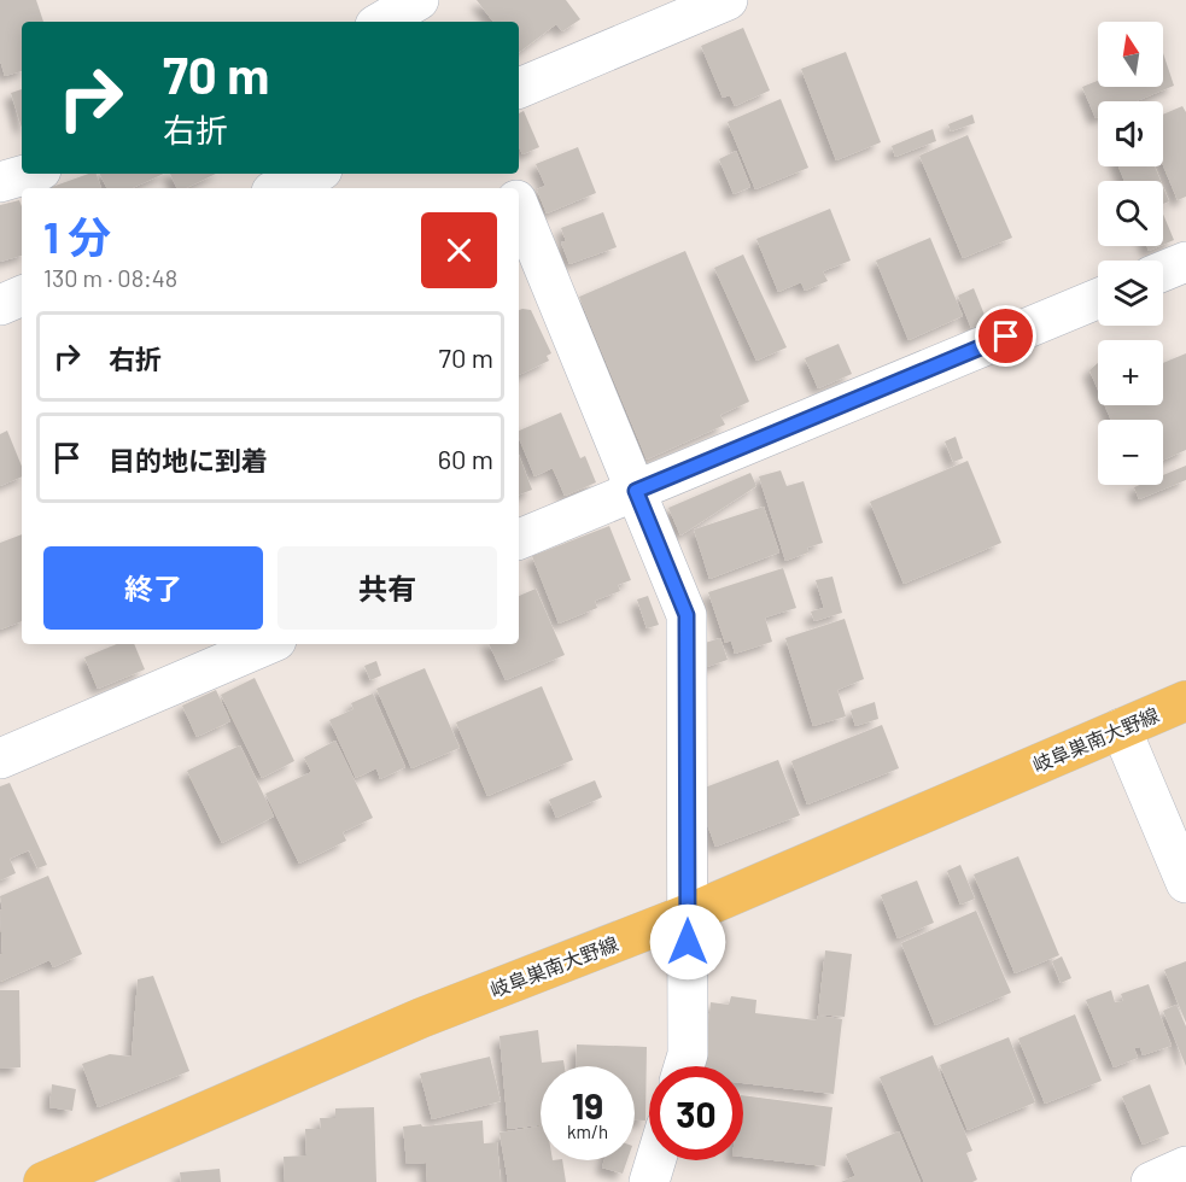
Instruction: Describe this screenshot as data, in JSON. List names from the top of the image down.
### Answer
{
  "streets": {
    "main road": ["岐阜巣南大野線"]
  },
  "north": "top",
  "page": {
    "map_buttons": ["+", "−"],
    "turn": ["70 m", "右折"],
    "heading": ["1 分", "130 m · 08:48"],
    "list": [
      {
        "name": "右折",
        "value": "70 m"
      },
      {
        "name": "目的地に到着",
        "value": "60 m"
      }
    ],
    "buttons": ["終了", "共有"],
    "speed": "19 km/h",
    "limit": "30"
  }
}
